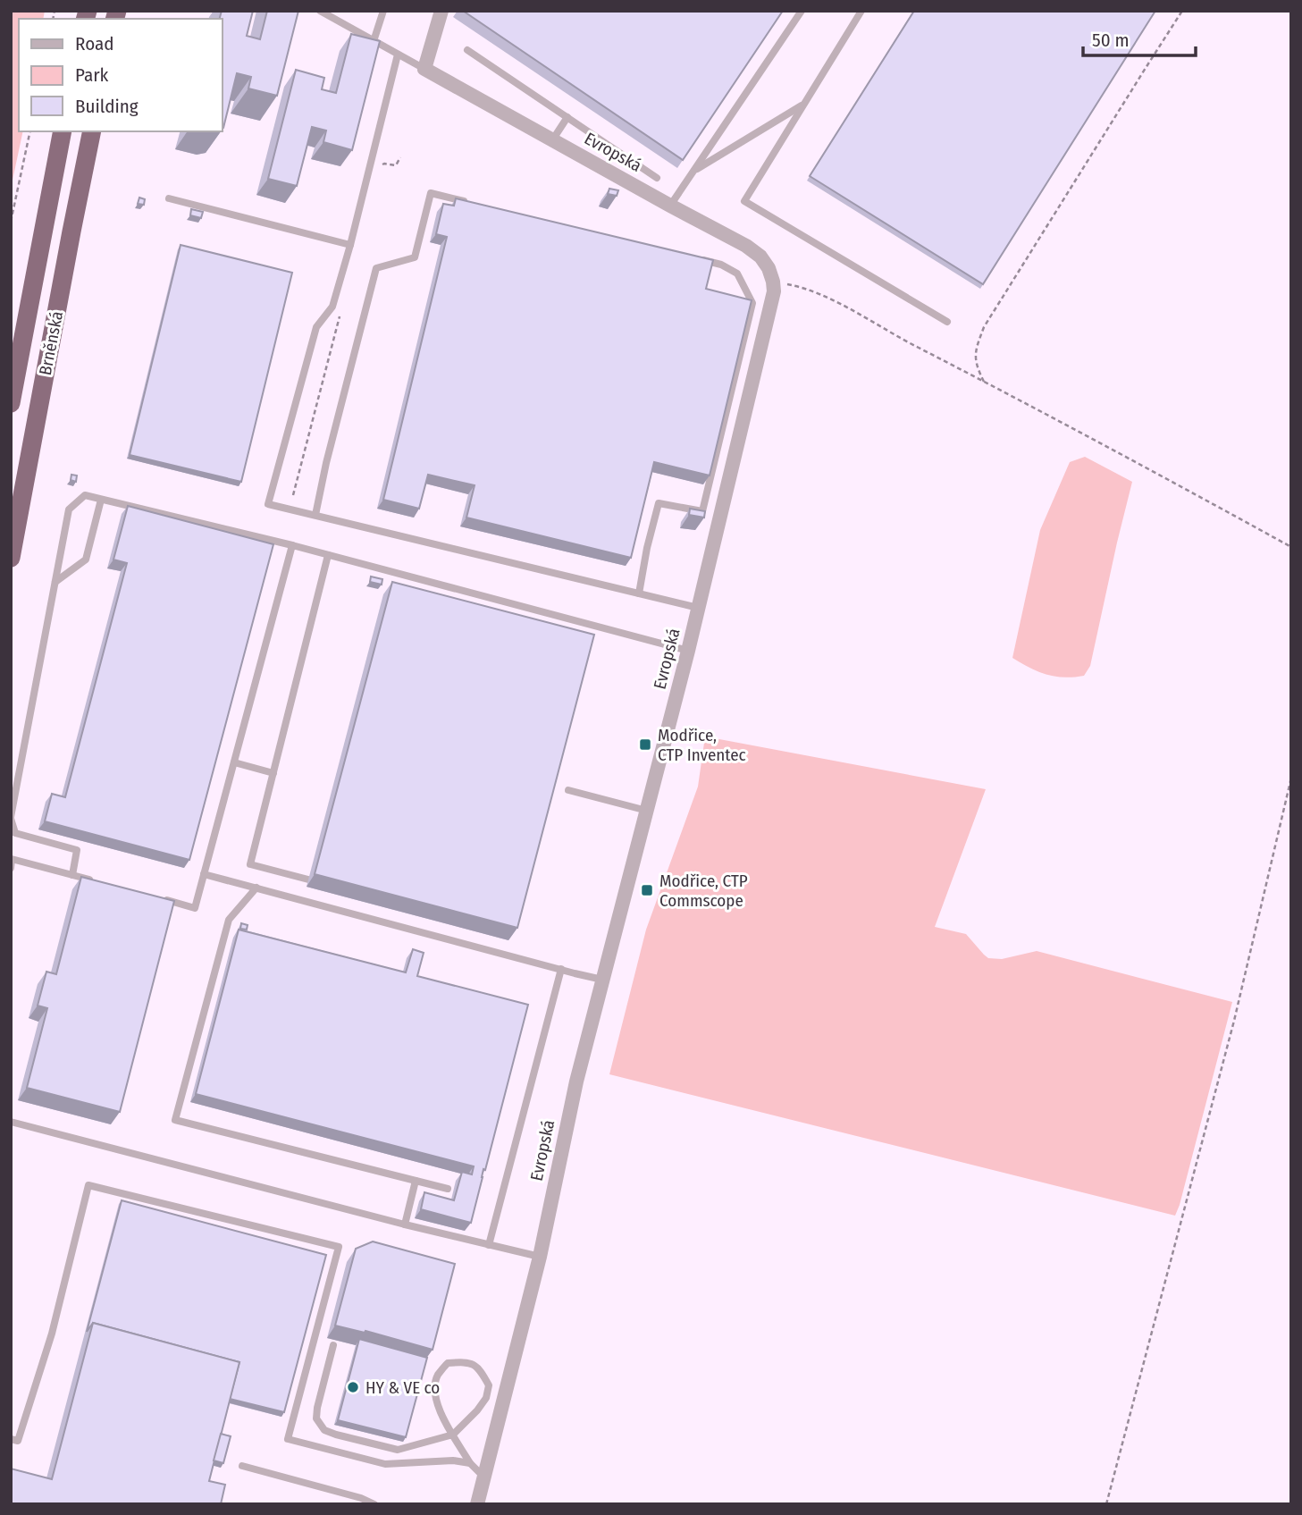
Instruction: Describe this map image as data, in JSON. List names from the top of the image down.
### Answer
{
  "streets": {
    "highway": ["Brněnská"],
    "street": ["Evropská"]
  },
  "places": {
    "transit": ["Modřice, CTP Inventec", "Modřice, CTP Commscope"],
    "other": ["HY & VE co"]
  },
  "legend": ["Road", "Park", "Building"],
  "scale_bar": "50 m"
}
